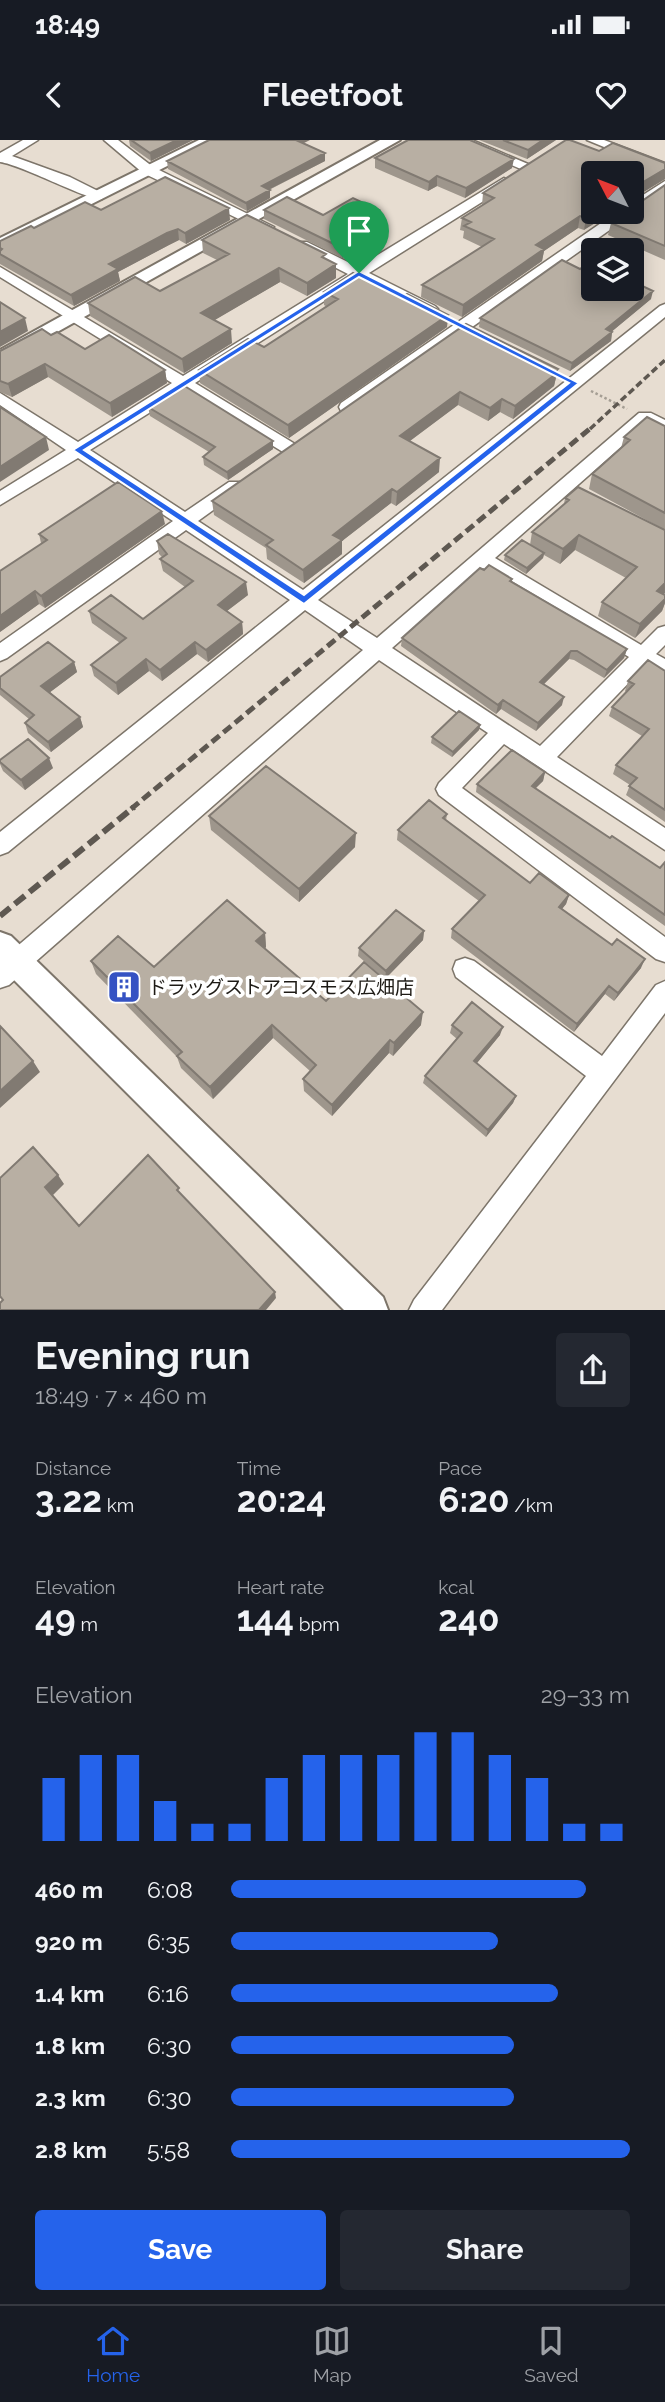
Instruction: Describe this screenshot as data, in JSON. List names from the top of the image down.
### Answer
{
  "places": {
    "building": ["ドラッグストアコスモス広畑店"]
  },
  "north": "top left",
  "page": {
    "status": "18:49",
    "header": "Fleetfoot",
    "heading": ["Evening run", "18:49 · 7 × 460 m"],
    "stats": [
      ["Distance", "3.22 km"],
      ["Time", "20:24"],
      ["Pace", "6:20 /km"],
      ["Elevation", "49 m"],
      ["Heart rate", "144 bpm"],
      ["kcal", "240"]
    ],
    "chart": ["Elevation", "29–33 m"],
    "list": [
      {
        "name": "460 m",
        "note": "6:08"
      },
      {
        "name": "920 m",
        "note": "6:35"
      },
      {
        "name": "1.4 km",
        "note": "6:16"
      },
      {
        "name": "1.8 km",
        "note": "6:30"
      },
      {
        "name": "2.3 km",
        "note": "6:30"
      },
      {
        "name": "2.8 km",
        "note": "5:58"
      }
    ],
    "buttons": ["Save", "Share"],
    "tabs": ["Home", "Map", "Saved"]
  }
}
